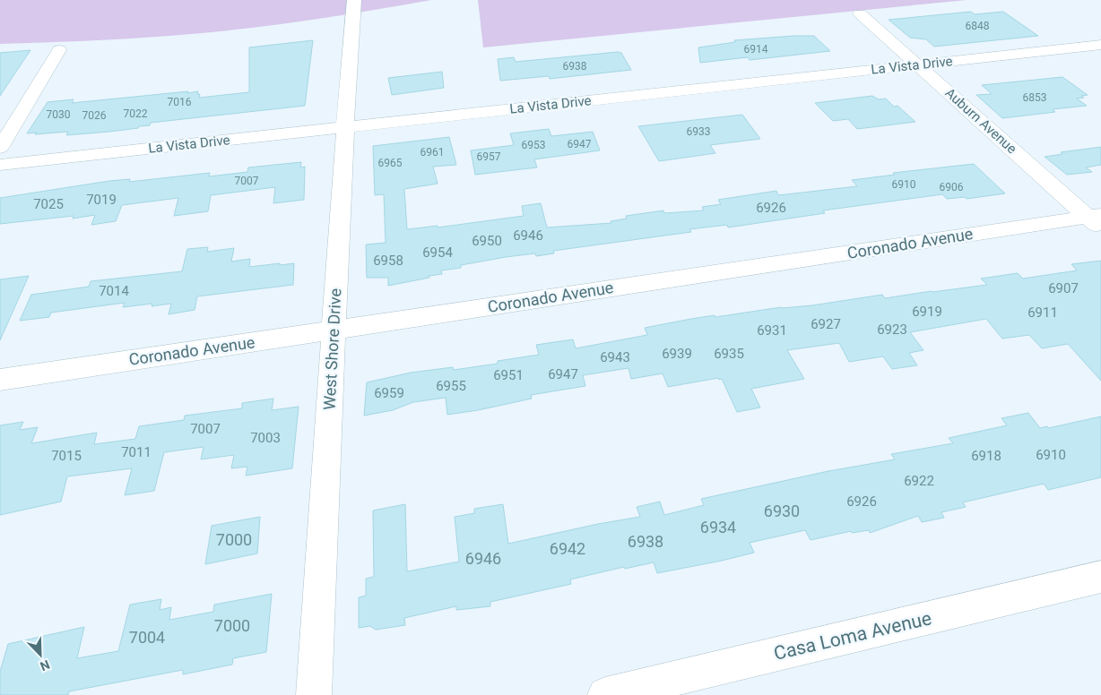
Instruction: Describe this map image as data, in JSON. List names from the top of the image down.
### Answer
{
  "streets": {
    "street": [
      "La Vista Drive",
      "Auburn Avenue",
      "Coronado Avenue",
      "West Shore Drive",
      "Casa Loma Avenue"
    ]
  },
  "crossings": [
    ["La Vista Drive", "Auburn Avenue"],
    ["La Vista Drive", "West Shore Drive"],
    ["Auburn Avenue", "Coronado Avenue"],
    ["Coronado Avenue", "West Shore Drive"]
  ],
  "house_numbers": [
    "6848",
    "6914",
    "6938",
    "6853",
    "7016",
    "7022",
    "7030",
    "7026",
    "6933",
    "6947",
    "6953",
    "6961",
    "6957",
    "6965",
    "7007",
    "6910",
    "6906",
    "7019",
    "7025",
    "6926",
    "6946",
    "6950",
    "6954",
    "6958",
    "6907",
    "7014",
    "6919",
    "6911",
    "6927",
    "6923",
    "6931",
    "6939",
    "6935",
    "6943",
    "6947",
    "6951",
    "6955",
    "6959",
    "7007",
    "7003",
    "7011",
    "6910",
    "7015",
    "6918",
    "6922",
    "6926",
    "6930",
    "6934",
    "7000",
    "6938",
    "6942",
    "6946",
    "7000",
    "7004"
  ],
  "north": "bottom right"
}
